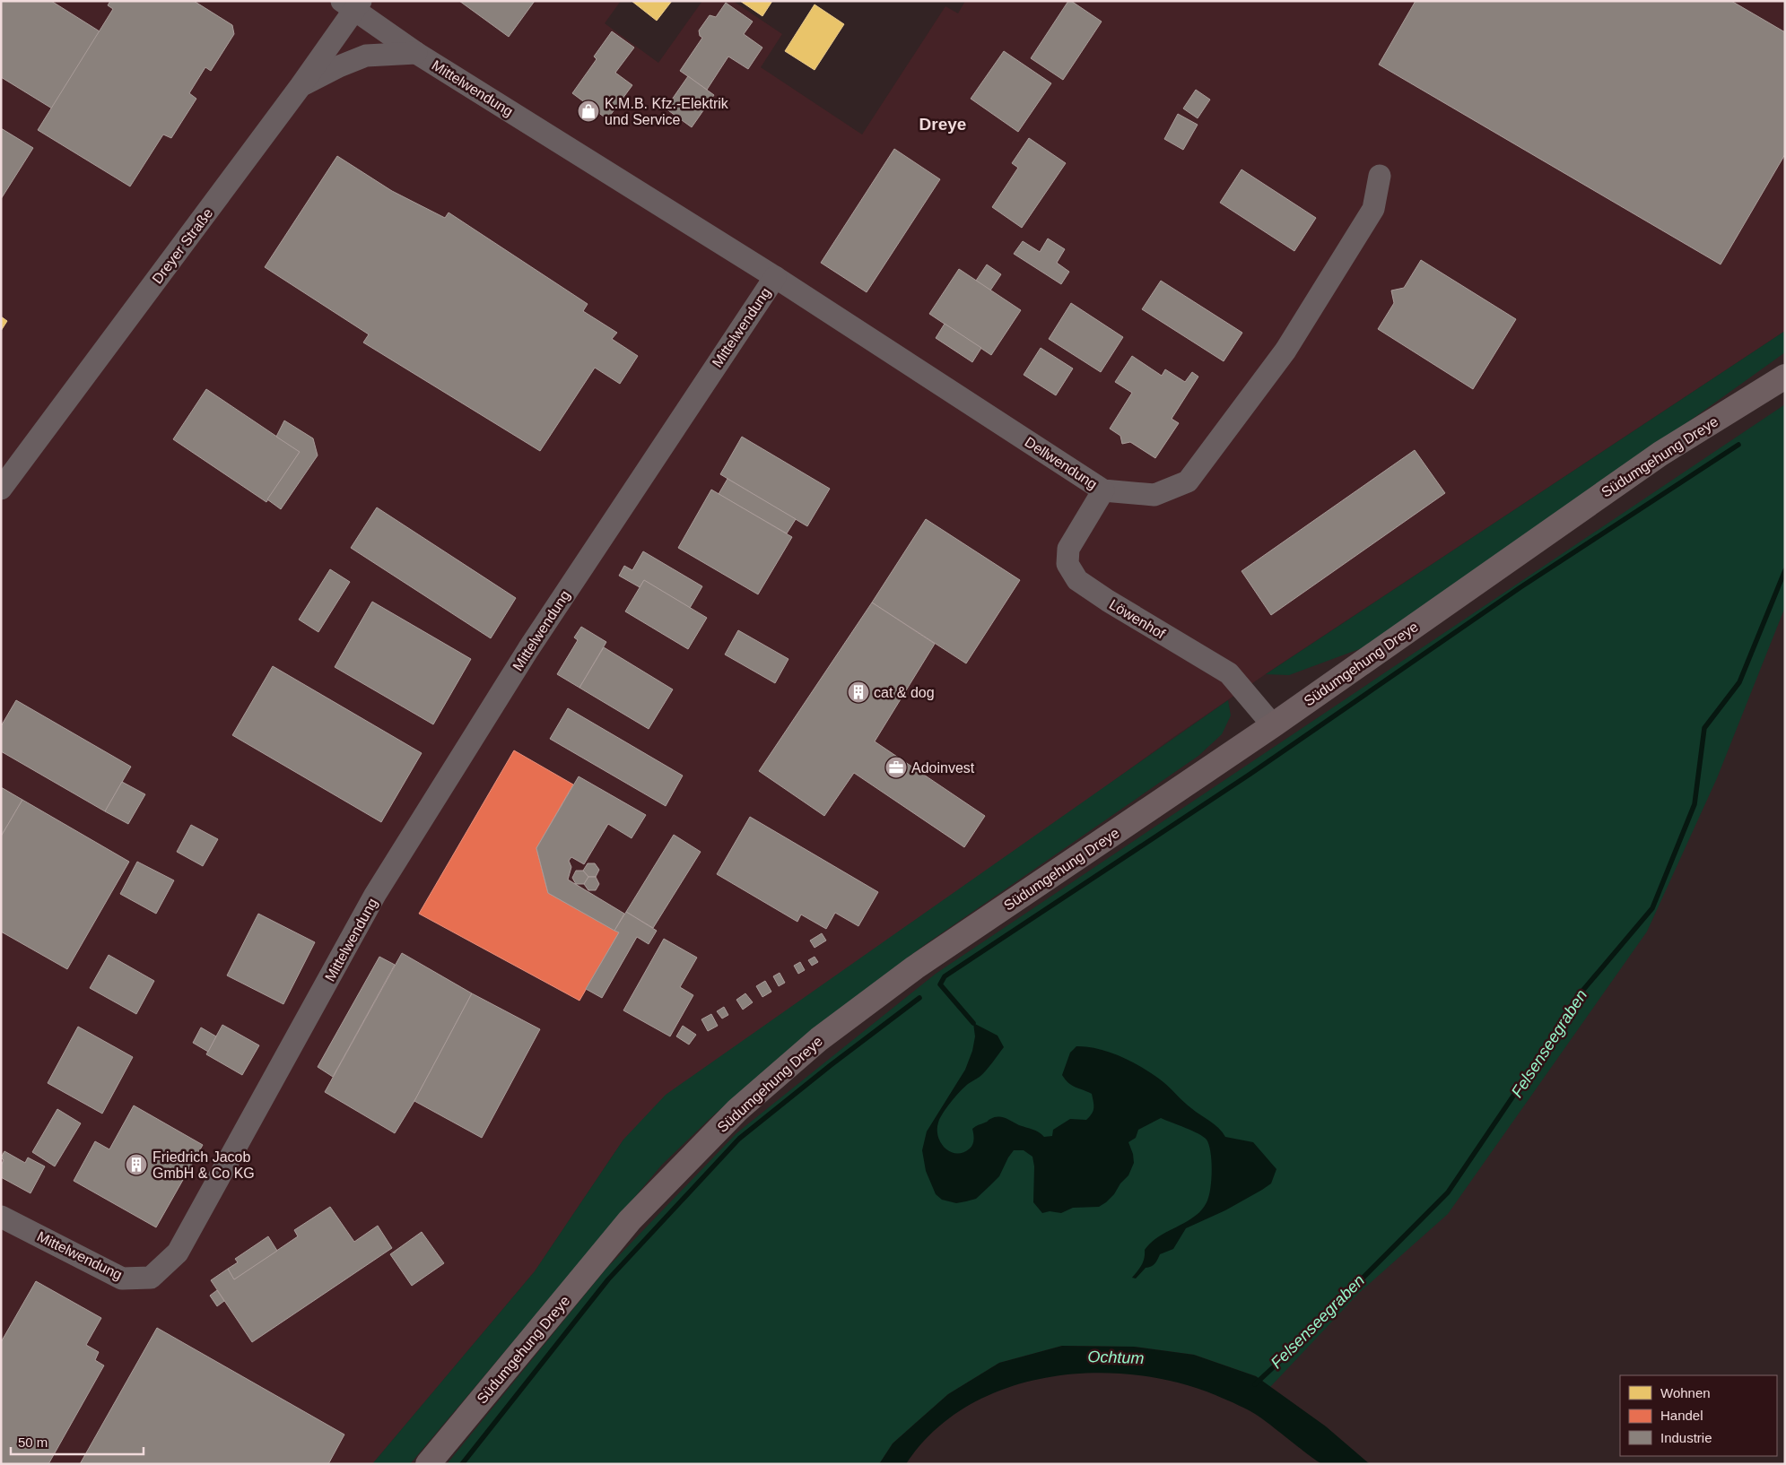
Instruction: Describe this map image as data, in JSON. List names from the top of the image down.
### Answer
{
  "streets": {
    "main road": ["Südumgehung Dreye"],
    "street": [
      "Mittelwendung",
      "Dreyer Straße",
      "Dellwendung",
      "Löwenhof"
    ]
  },
  "crossings": [
    ["Mittelwendung", "Dreyer Straße"],
    ["Mittelwendung", "Dellwendung"],
    ["Südumgehung Dreye", "Löwenhof"],
    ["Dellwendung", "Löwenhof"]
  ],
  "districts": ["Dreye"],
  "water": ["Felsenseegraben", "Ochtum"],
  "places": {
    "shop": ["K.M.B. Kfz.-Elektrik und Service"],
    "building": ["cat & dog", "Friedrich Jacob GmbH & Co KG"],
    "office": ["Adoinvest"]
  },
  "legend": ["Wohnen", "Handel", "Industrie"],
  "scale_bar": "50 m"
}
